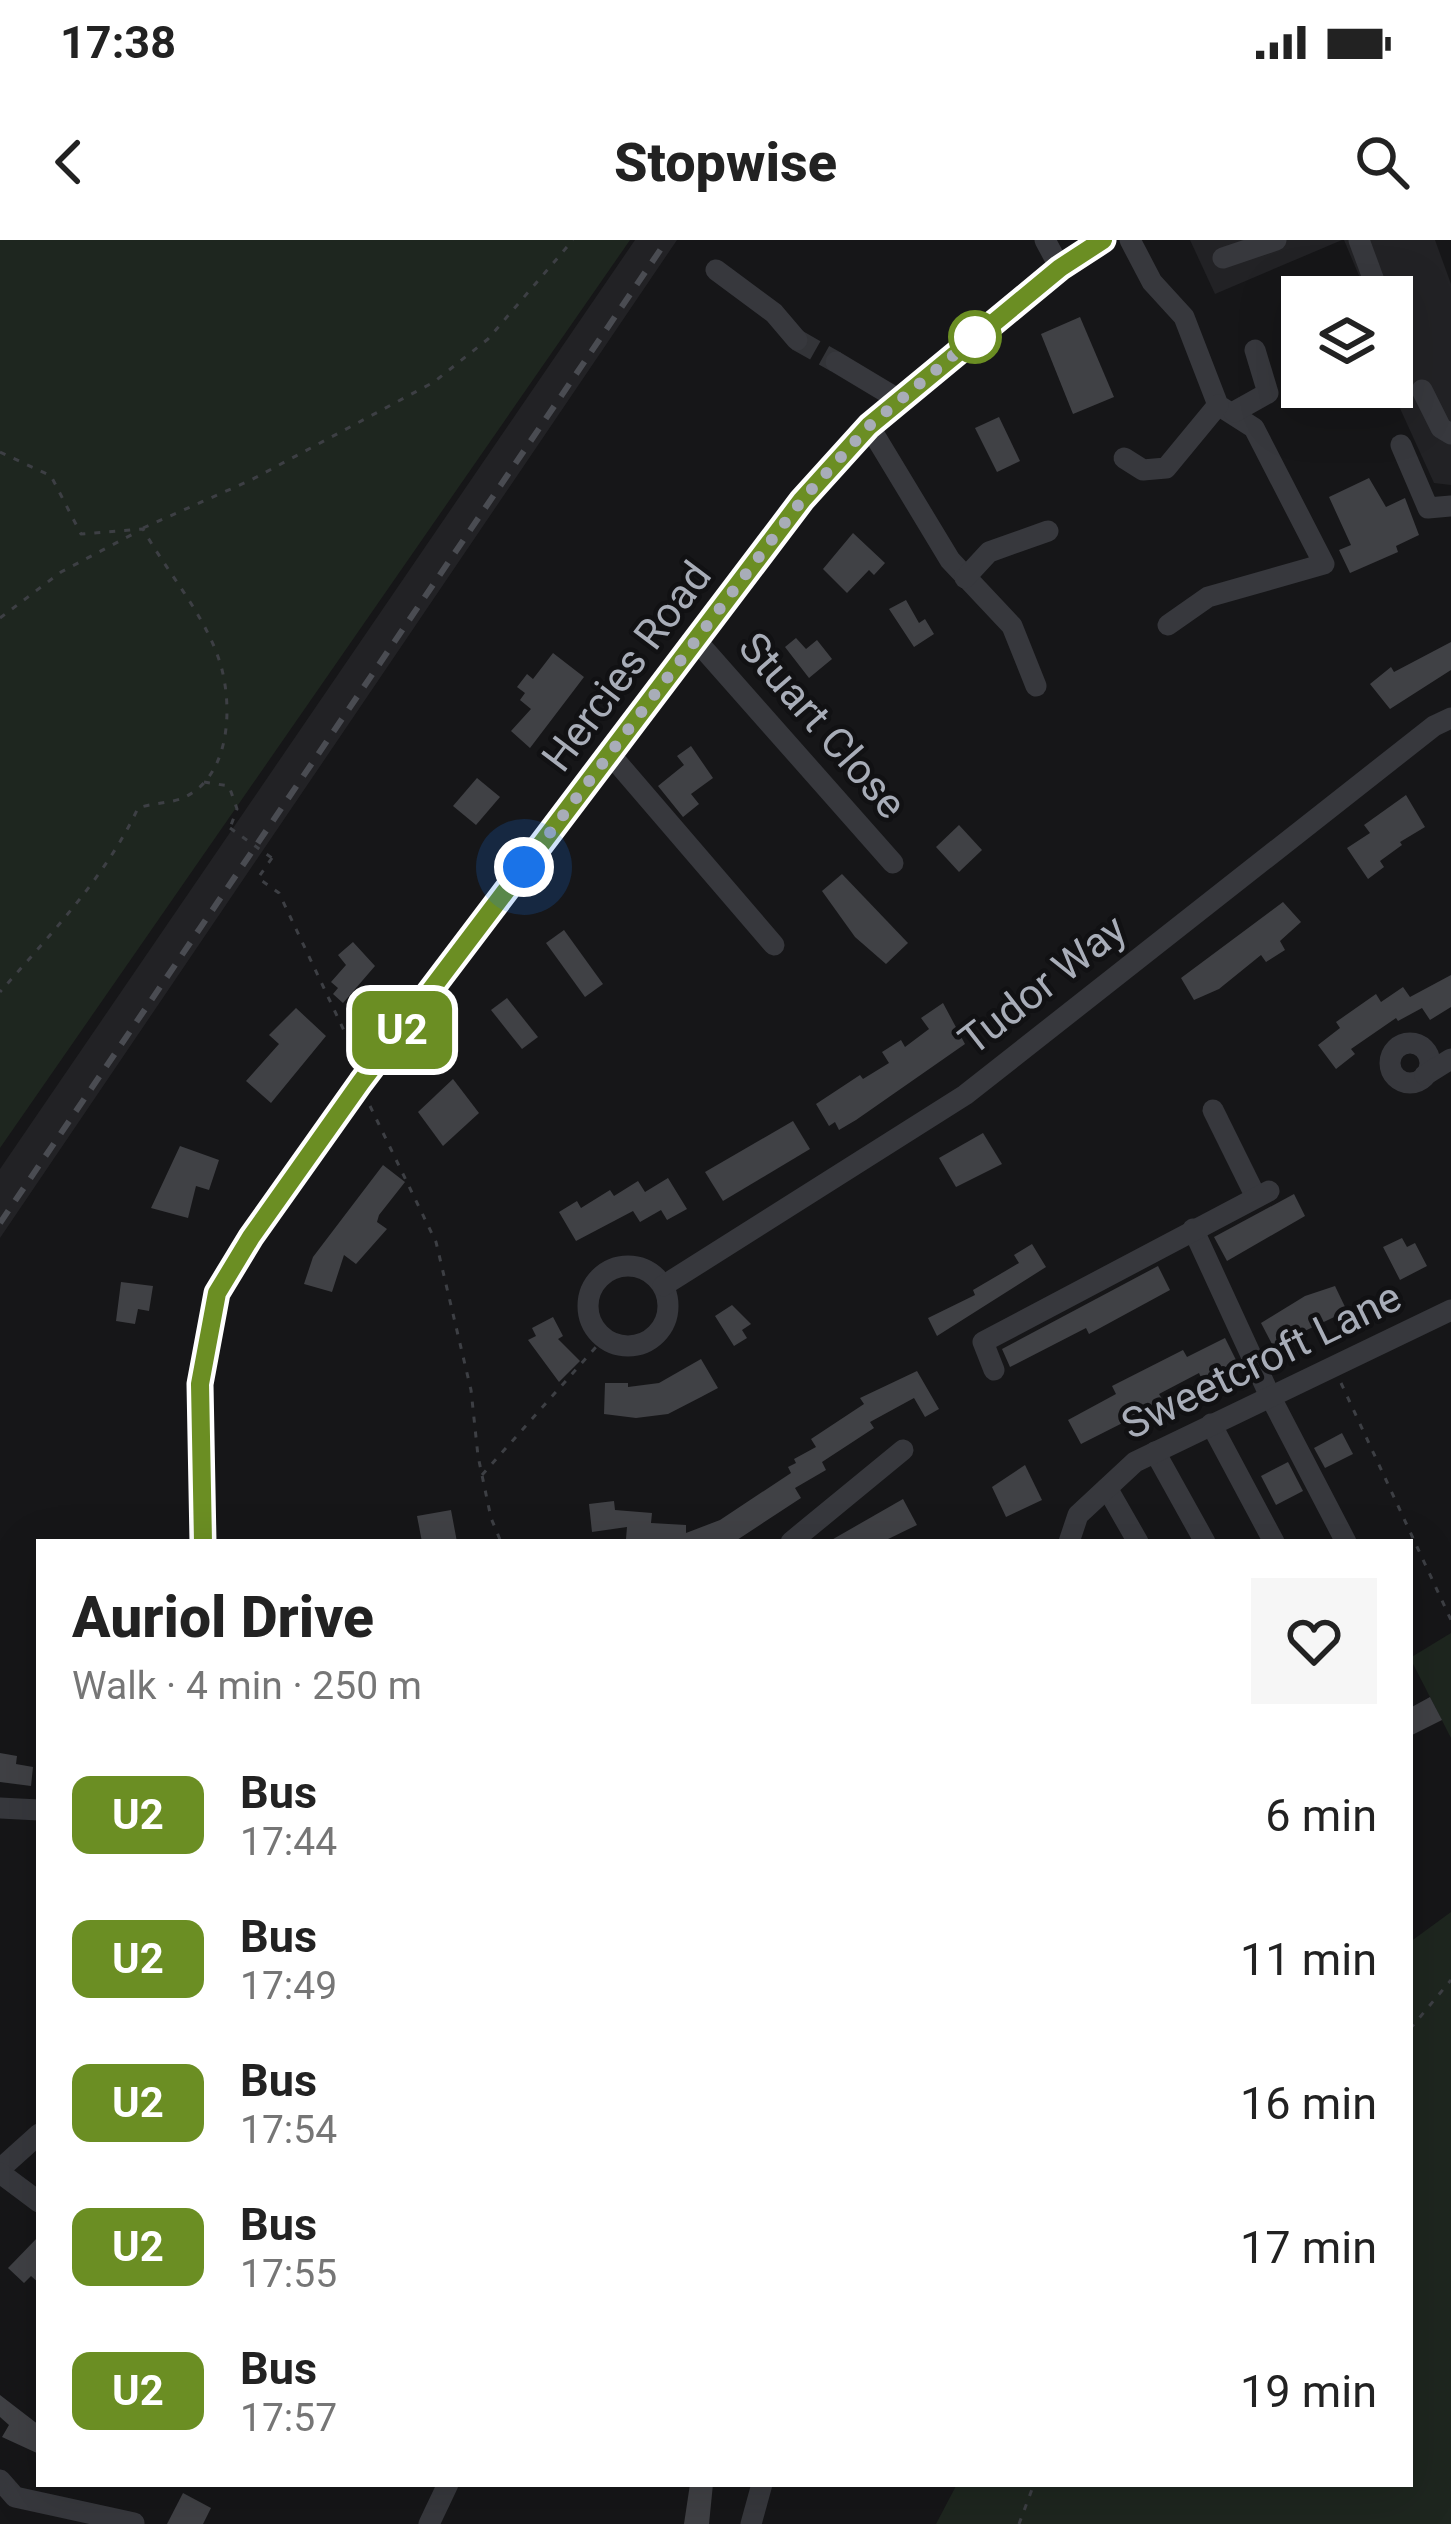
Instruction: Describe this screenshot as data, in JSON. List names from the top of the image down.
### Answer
{
  "streets": {
    "street": [
      "Hercies Road",
      "Stuart Close",
      "Tudor Way",
      "Sweetcroft Lane"
    ]
  },
  "crossings": [
    ["Hercies Road", "Stuart Close"]
  ],
  "lines": ["bus line U2"],
  "page": {
    "status": "17:38",
    "header": "Stopwise",
    "on_map": "U2",
    "heading": ["Auriol Drive", "Walk · 4 min · 250 m"],
    "list": [
      {
        "mark": "U2",
        "name": "Bus",
        "note": "17:44",
        "value": "6 min"
      },
      {
        "mark": "U2",
        "name": "Bus",
        "note": "17:49",
        "value": "11 min"
      },
      {
        "mark": "U2",
        "name": "Bus",
        "note": "17:54",
        "value": "16 min"
      },
      {
        "mark": "U2",
        "name": "Bus",
        "note": "17:55",
        "value": "17 min"
      },
      {
        "mark": "U2",
        "name": "Bus",
        "note": "17:57",
        "value": "19 min"
      }
    ]
  }
}
